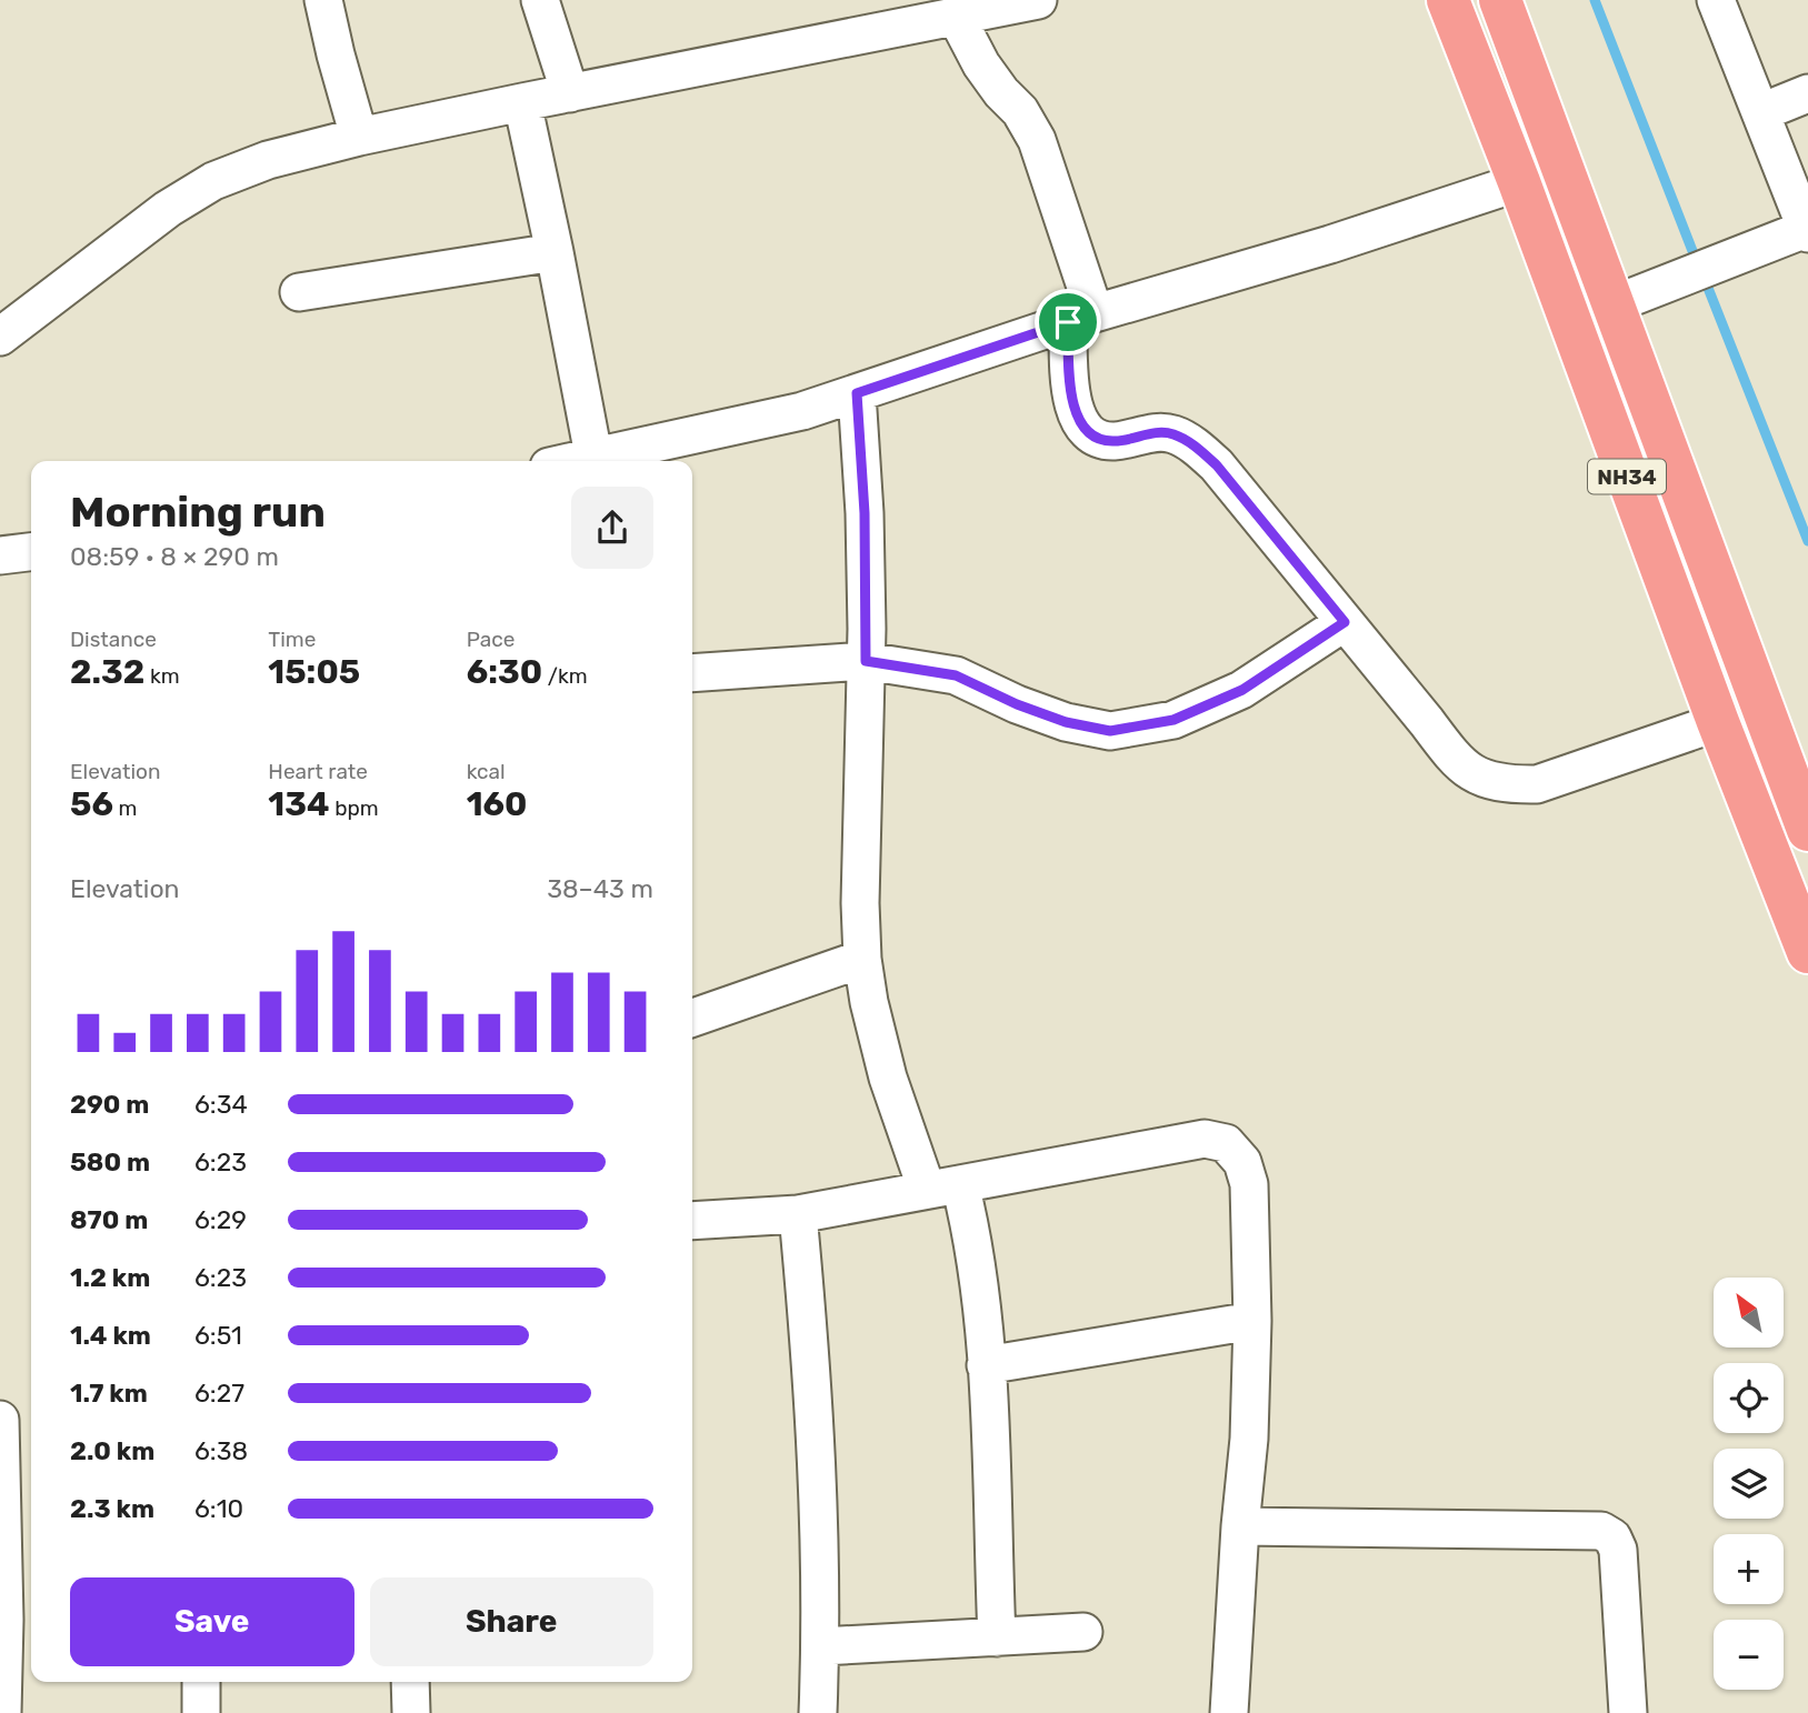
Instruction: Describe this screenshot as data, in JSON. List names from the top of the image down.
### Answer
{
  "streets": {
    "highway": ["NH34"]
  },
  "north": "top left",
  "page": {
    "heading": ["Morning run", "08:59 · 8 × 290 m"],
    "stats": [
      ["Distance", "2.32 km"],
      ["Time", "15:05"],
      ["Pace", "6:30 /km"],
      ["Elevation", "56 m"],
      ["Heart rate", "134 bpm"],
      ["kcal", "160"]
    ],
    "chart": ["Elevation", "38–43 m"],
    "list": [
      {
        "name": "290 m",
        "note": "6:34"
      },
      {
        "name": "580 m",
        "note": "6:23"
      },
      {
        "name": "870 m",
        "note": "6:29"
      },
      {
        "name": "1.2 km",
        "note": "6:23"
      },
      {
        "name": "1.4 km",
        "note": "6:51"
      },
      {
        "name": "1.7 km",
        "note": "6:27"
      },
      {
        "name": "2.0 km",
        "note": "6:38"
      },
      {
        "name": "2.3 km",
        "note": "6:10"
      }
    ],
    "map_buttons": ["+", "−"],
    "buttons": ["Save", "Share"]
  }
}
